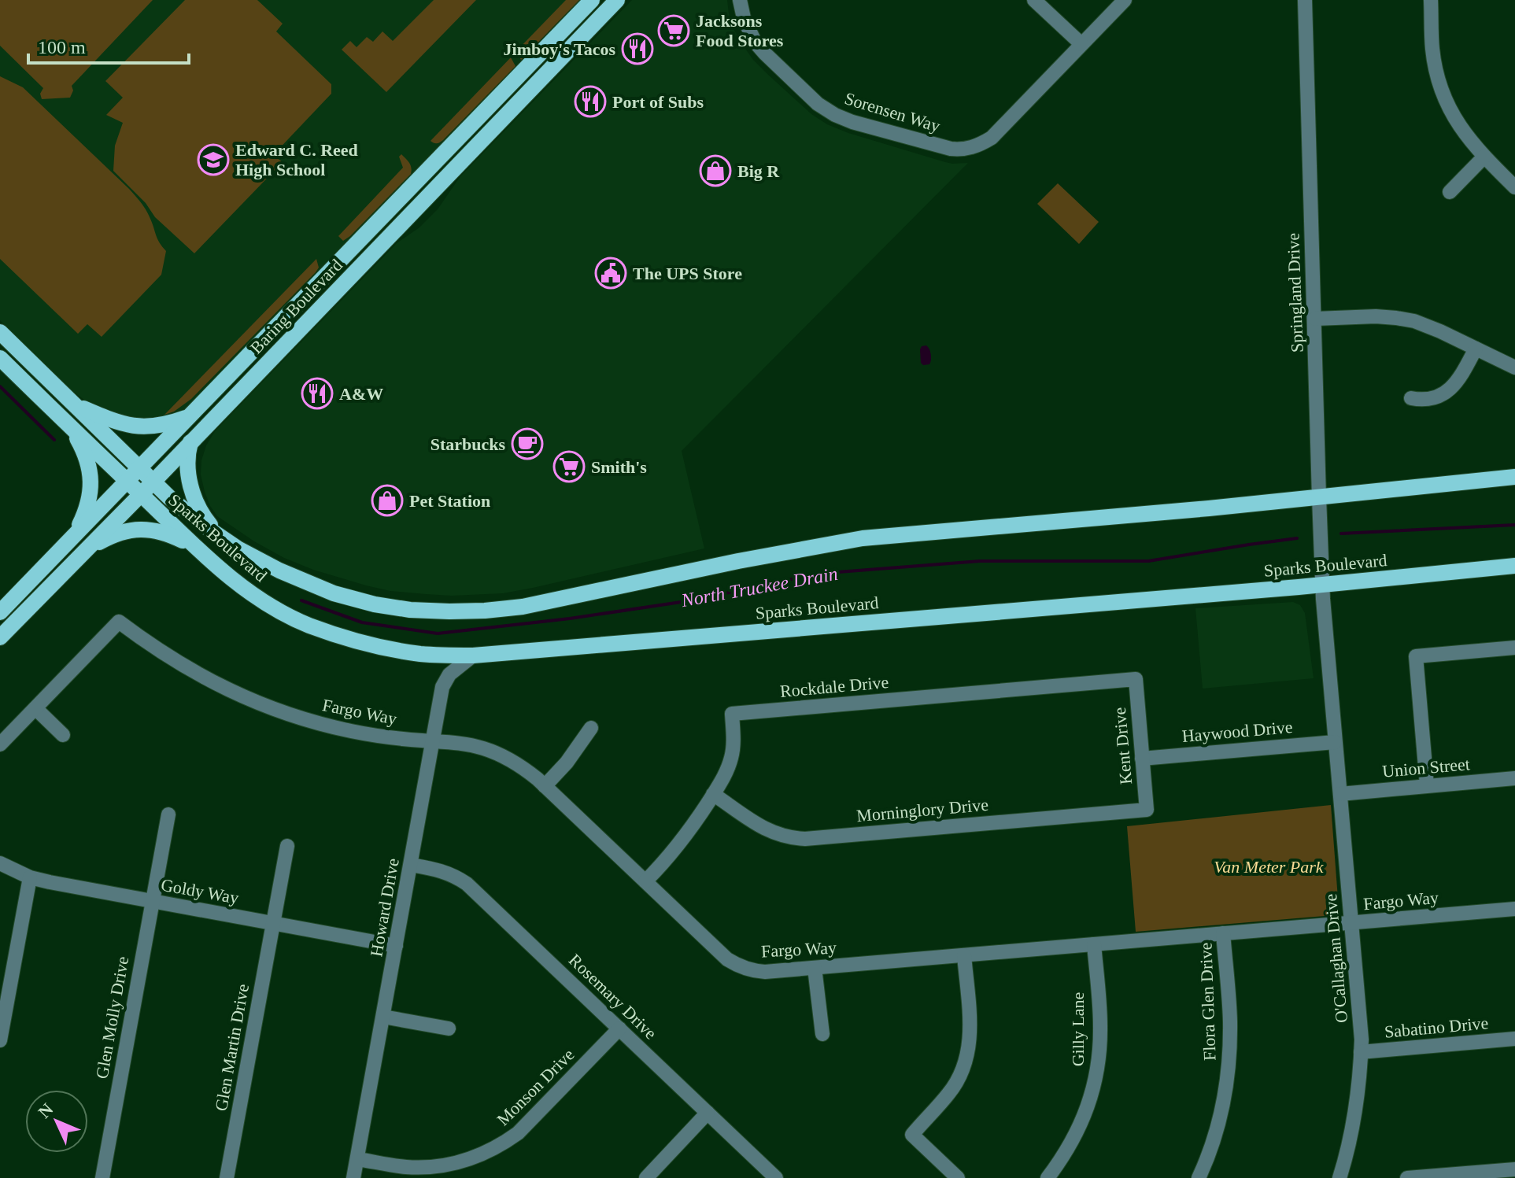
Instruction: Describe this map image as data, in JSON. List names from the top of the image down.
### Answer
{
  "streets": {
    "main road": ["Baring Boulevard", "Sparks Boulevard"],
    "street": [
      "Sorensen Way",
      "Springland Drive",
      "Rockdale Drive",
      "Fargo Way",
      "Haywood Drive",
      "Kent Drive",
      "Union Street",
      "Morninglory Drive",
      "Goldy Way",
      "Howard Drive",
      "O'Callaghan Drive",
      "Rosemary Drive",
      "Flora Glen Drive",
      "Glen Molly Drive",
      "Sabatino Drive",
      "Gilly Lane",
      "Glen Martin Drive",
      "Monson Drive"
    ]
  },
  "crossings": [
    ["Springland Drive", "Sparks Boulevard"],
    ["Springland Drive", "O'Callaghan Drive"],
    ["Baring Boulevard", "Sparks Boulevard"],
    ["Sparks Boulevard", "Howard Drive"],
    ["Sparks Boulevard", "O'Callaghan Drive"],
    ["Rockdale Drive", "Fargo Way"],
    ["Rockdale Drive", "Kent Drive"],
    ["Rockdale Drive", "Morninglory Drive"],
    ["Fargo Way", "Howard Drive"],
    ["Fargo Way", "O'Callaghan Drive"],
    ["Fargo Way", "Flora Glen Drive"],
    ["Fargo Way", "Gilly Lane"],
    ["Haywood Drive", "Kent Drive"],
    ["Haywood Drive", "O'Callaghan Drive"],
    ["Kent Drive", "Morninglory Drive"],
    ["Union Street", "O'Callaghan Drive"],
    ["Goldy Way", "Howard Drive"],
    ["Goldy Way", "Glen Molly Drive"],
    ["Goldy Way", "Glen Martin Drive"],
    ["Howard Drive", "Rosemary Drive"],
    ["Howard Drive", "Monson Drive"],
    ["O'Callaghan Drive", "Sabatino Drive"],
    ["Rosemary Drive", "Monson Drive"]
  ],
  "water": ["North Truckee Drain"],
  "parks": ["Van Meter Park"],
  "places": {
    "supermarket": ["Jacksons Food Stores", "Smith's"],
    "restaurant": ["Jimboy's Tacos", "Port of Subs", "A&W"],
    "school or university": ["Edward C. Reed High School"],
    "shop": ["Big R", "Pet Station"],
    "public building": ["The UPS Store"],
    "cafe": ["Starbucks"]
  },
  "scale_bar": "100 m",
  "north": "top left"
}
